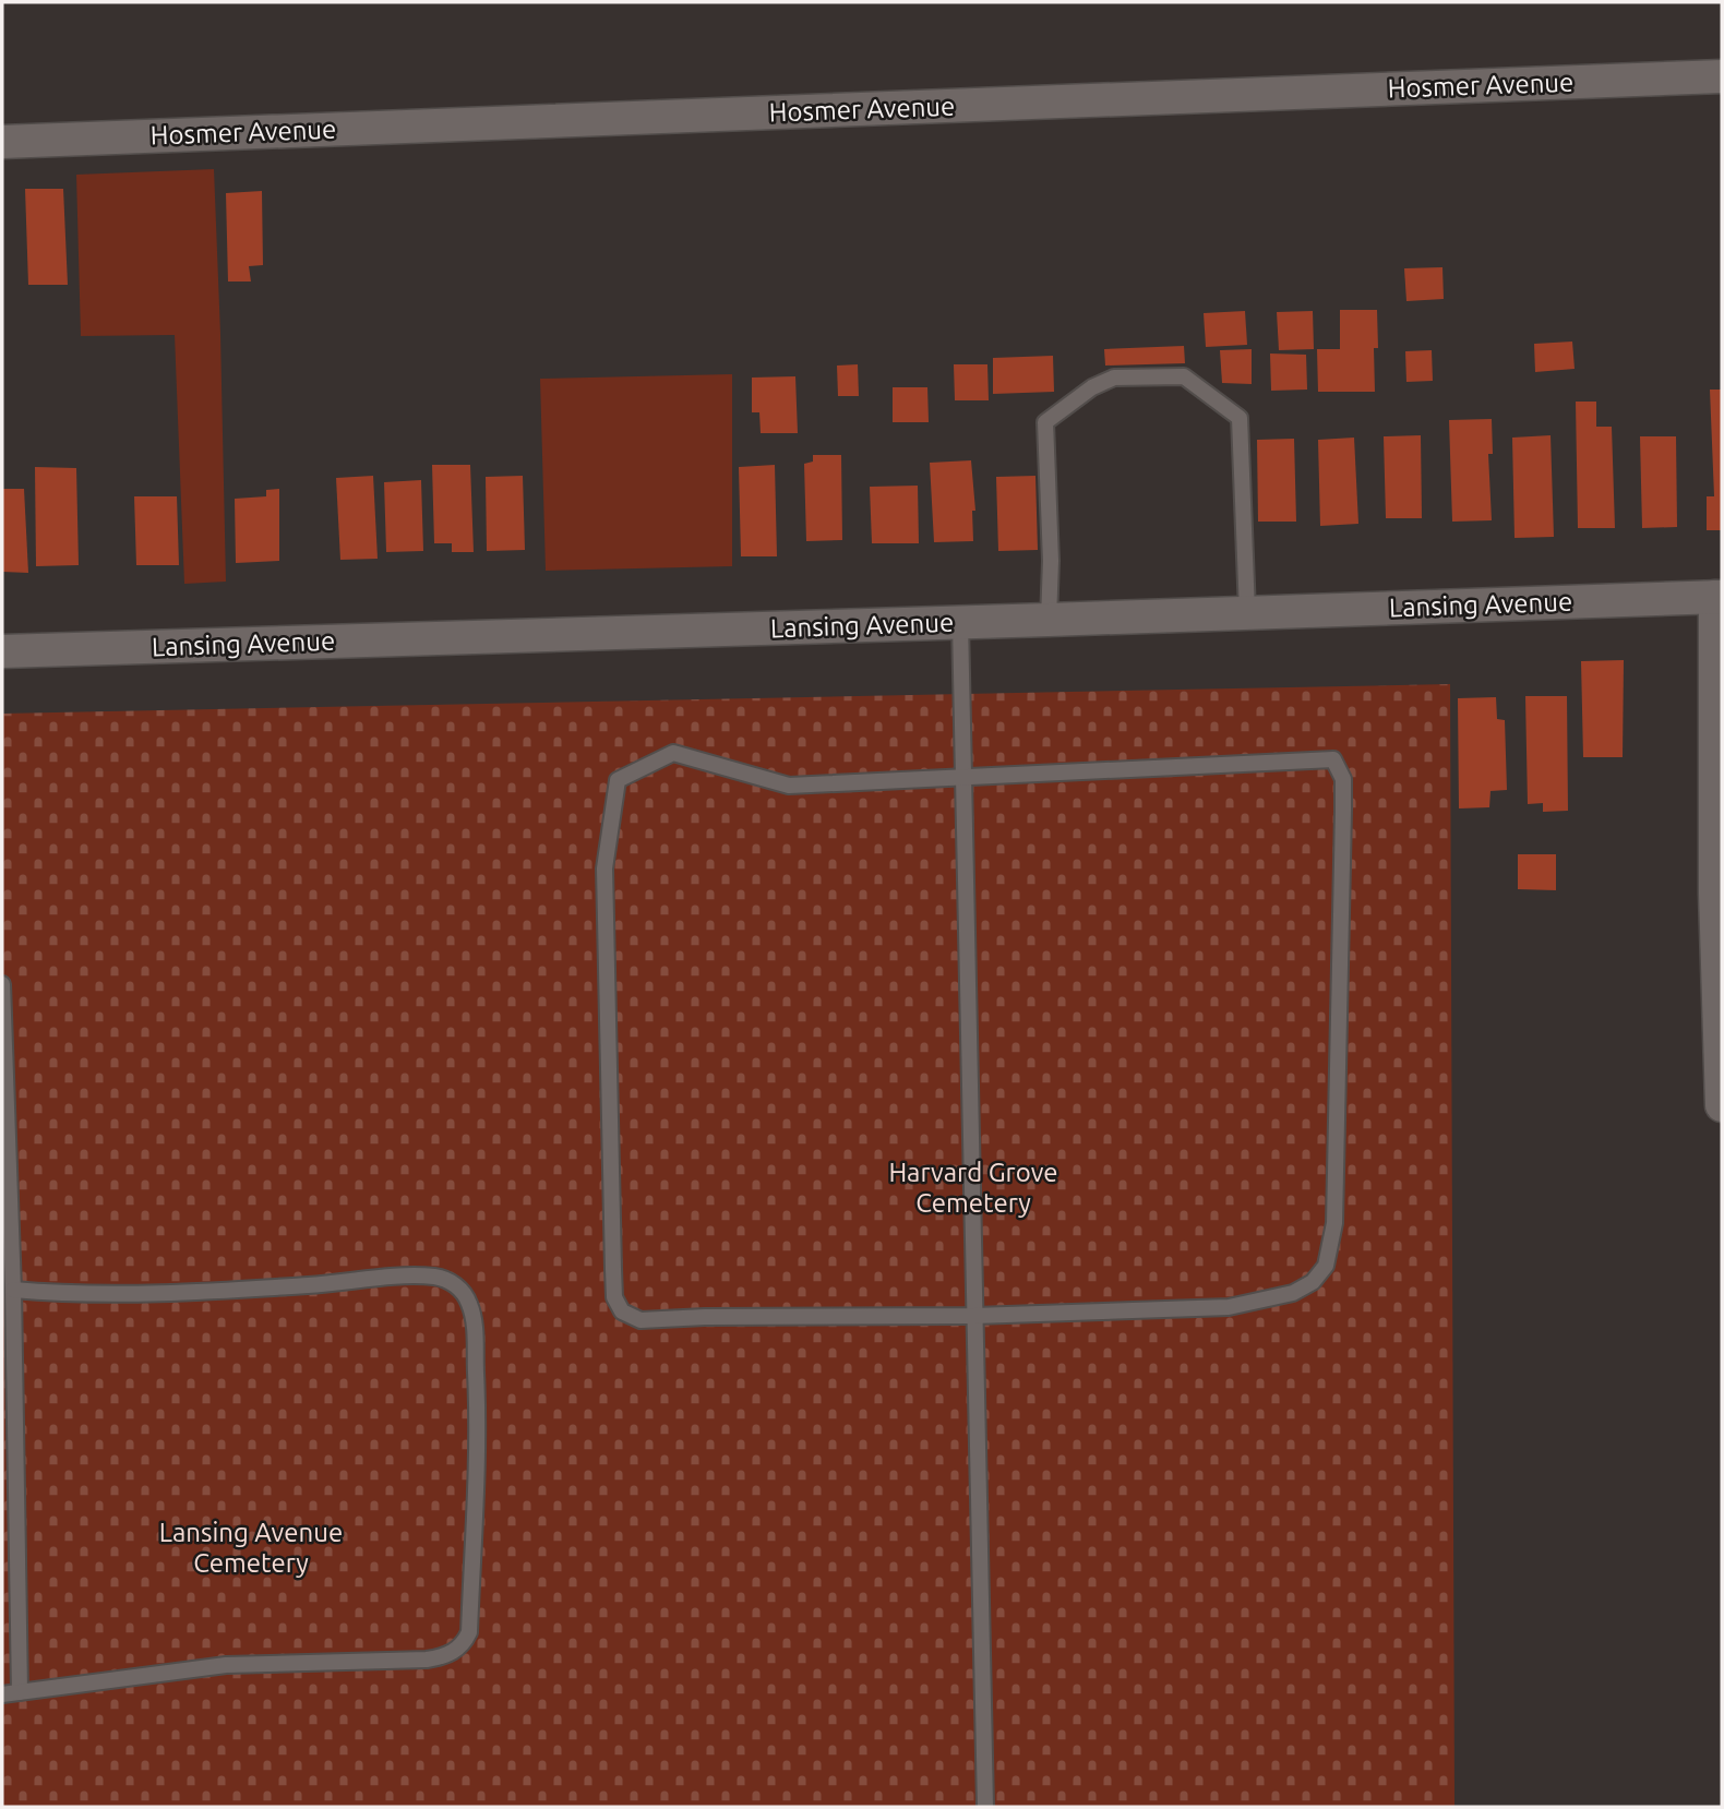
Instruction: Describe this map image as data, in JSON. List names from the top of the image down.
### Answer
{
  "streets": {
    "street": ["Hosmer Avenue", "Lansing Avenue"]
  },
  "parks": ["Harvard Grove Cemetery", "Lansing Avenue Cemetery"]
}
